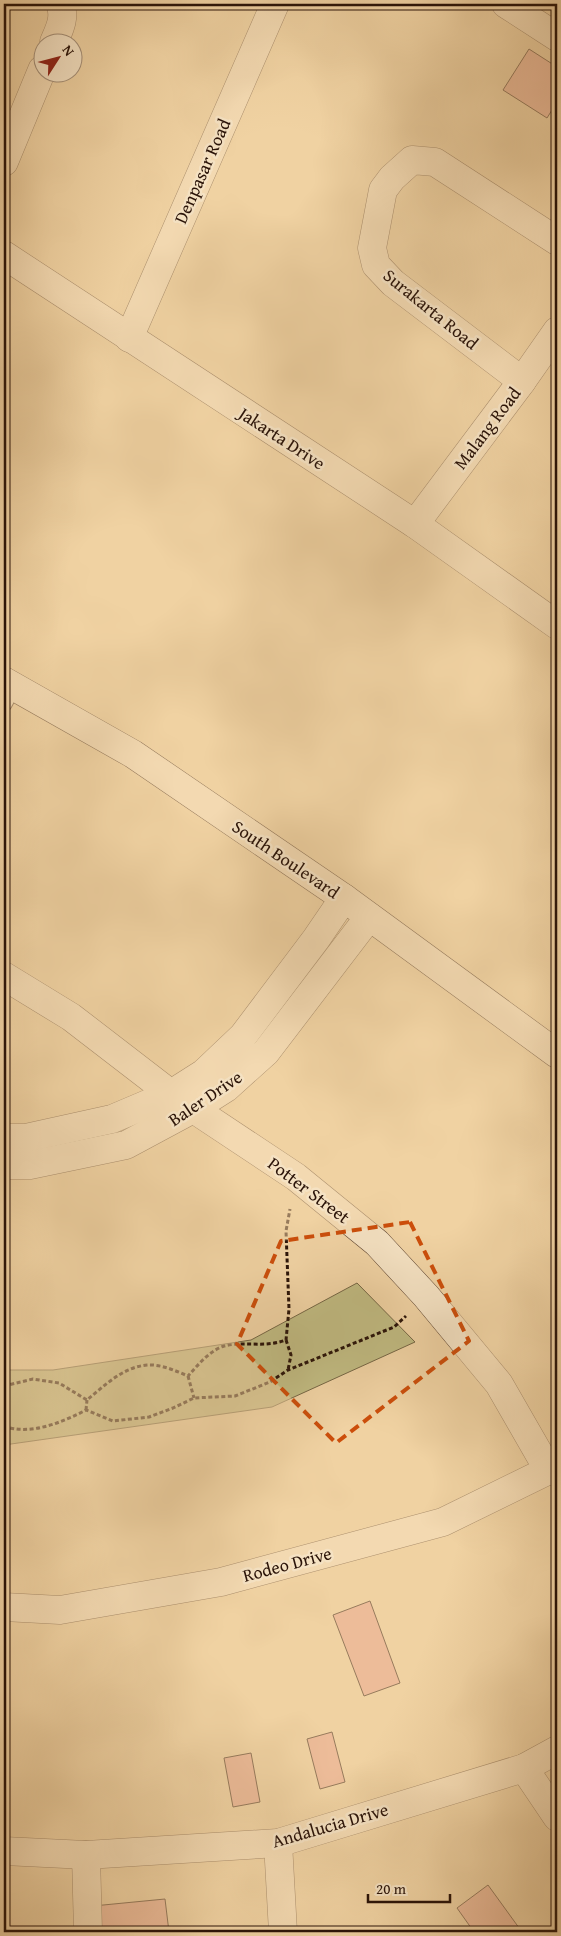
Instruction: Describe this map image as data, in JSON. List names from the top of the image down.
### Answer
{
  "streets": {
    "street": [
      "Denpasar Road",
      "Surakarta Road",
      "Malang Road",
      "Jakarta Drive",
      "South Boulevard",
      "Baler Drive",
      "Potter Street",
      "Rodeo Drive",
      "Andalucia Drive"
    ]
  },
  "crossings": [
    ["Denpasar Road", "Jakarta Drive"],
    ["Surakarta Road", "Malang Road"],
    ["Malang Road", "Jakarta Drive"],
    ["South Boulevard", "Baler Drive"],
    ["Baler Drive", "Potter Street"],
    ["Potter Street", "Rodeo Drive"]
  ],
  "scale_bar": "20 m",
  "north": "top right"
}
